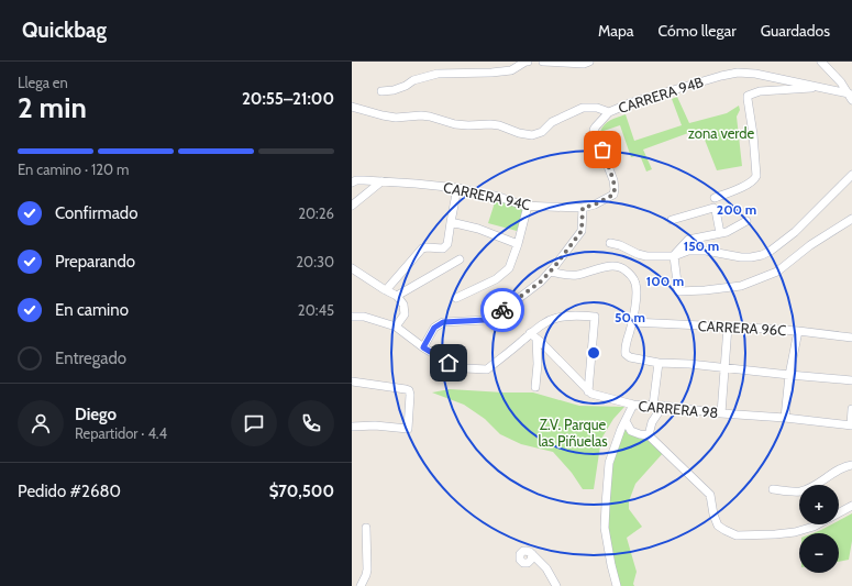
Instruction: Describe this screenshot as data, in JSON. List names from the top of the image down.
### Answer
{
  "streets": {
    "street": [
      "CARRERA 94B",
      "CARRERA 94C",
      "CARRERA 96C",
      "CARRERA 98"
    ]
  },
  "crossings": [
    ["CARRERA 94B", "CARRERA 94C"]
  ],
  "parks": ["zona verde", "Z.V. Parque las Piñuelas"],
  "page": {
    "header": "Quickbag",
    "nav": ["Mapa", "Cómo llegar", "Guardados"],
    "heading": ["2 min", "Llega en", "20:55–21:00"],
    "panel": [
      "Diego",
      "Repartidor · 4.4",
      "Pedido #2680",
      "$70,500"
    ],
    "bar": "En camino · 120 m",
    "list": [
      ["Confirmado", "20:26"],
      ["Preparando", "20:30"],
      ["En camino", "20:45"],
      "Entregado"
    ],
    "map_buttons": ["+", "−"]
  },
  "rings": [
    "200 m",
    "150 m",
    "100 m",
    "50 m"
  ]
}
